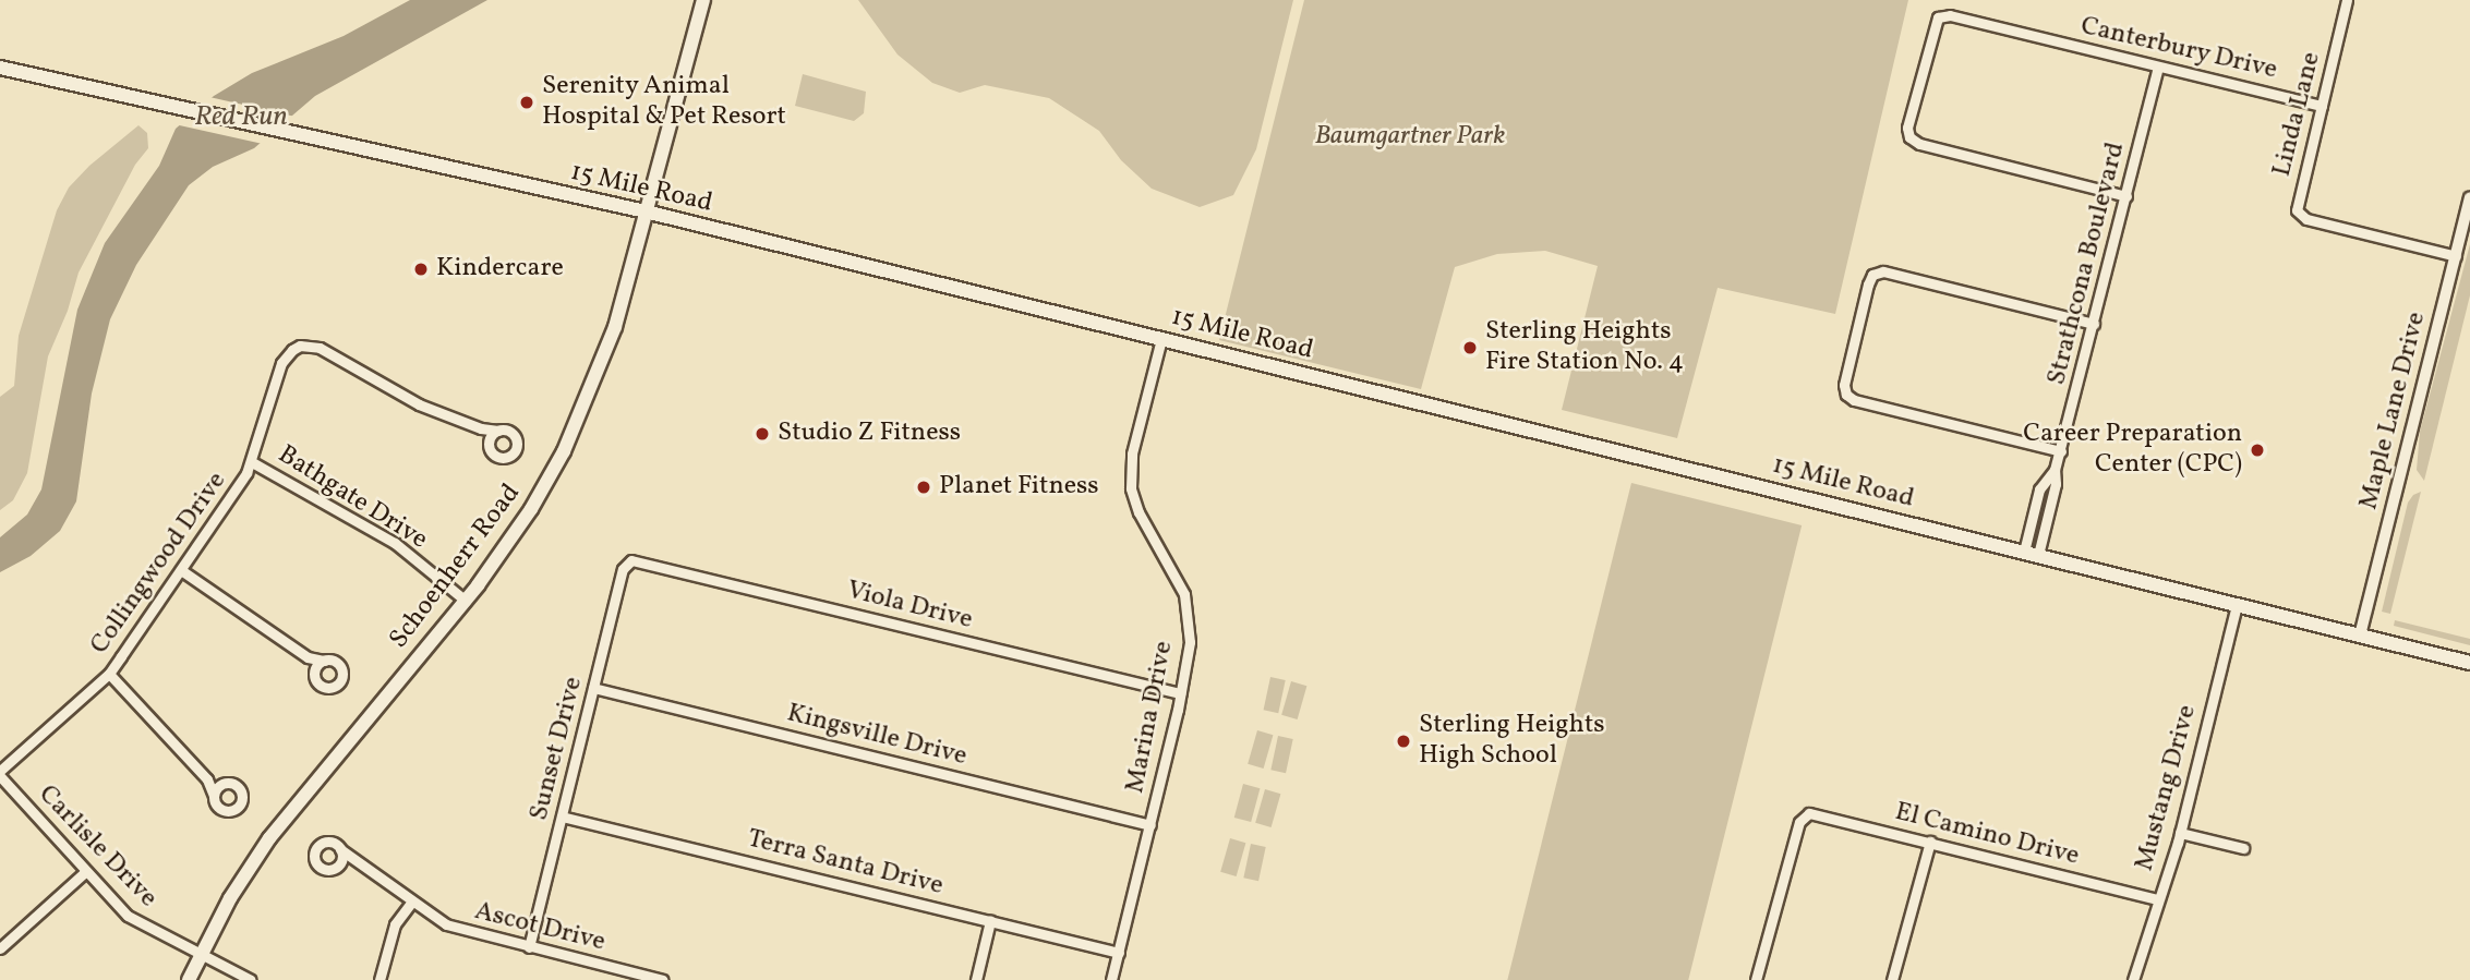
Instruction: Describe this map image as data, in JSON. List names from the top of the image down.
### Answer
{
  "streets": {
    "main road": ["15 Mile Road", "Schoenherr Road"],
    "street": [
      "Canterbury Drive",
      "Linda Lane",
      "Strathcona Boulevard",
      "Maple Lane Drive",
      "Bathgate Drive",
      "Collingwood Drive",
      "Viola Drive",
      "Marina Drive",
      "Kingsville Drive",
      "Sunset Drive",
      "Mustang Drive",
      "El Camino Drive",
      "Carlisle Drive",
      "Terra Santa Drive",
      "Ascot Drive"
    ]
  },
  "crossings": [
    ["Canterbury Drive", "Linda Lane"],
    ["Canterbury Drive", "Strathcona Boulevard"],
    ["Linda Lane", "Maple Lane Drive"],
    ["15 Mile Road", "Strathcona Boulevard"],
    ["15 Mile Road", "Maple Lane Drive"],
    ["15 Mile Road", "Schoenherr Road"],
    ["15 Mile Road", "Marina Drive"],
    ["15 Mile Road", "Mustang Drive"],
    ["Bathgate Drive", "Collingwood Drive"],
    ["Bathgate Drive", "Schoenherr Road"],
    ["Collingwood Drive", "Carlisle Drive"],
    ["Schoenherr Road", "Carlisle Drive"],
    ["Viola Drive", "Marina Drive"],
    ["Viola Drive", "Sunset Drive"],
    ["Marina Drive", "Kingsville Drive"],
    ["Marina Drive", "Terra Santa Drive"],
    ["Kingsville Drive", "Sunset Drive"],
    ["Sunset Drive", "Terra Santa Drive"],
    ["Sunset Drive", "Ascot Drive"],
    ["Mustang Drive", "El Camino Drive"]
  ],
  "water": ["Red Run"],
  "parks": ["Baumgartner Park"],
  "places": [
    "Serenity Animal Hospital & Pet Resort",
    "Kindercare",
    "Sterling Heights Fire Station No. 4",
    "Studio Z Fitness",
    "Career Preparation Center (CPC)",
    "Planet Fitness",
    "Sterling Heights High School"
  ]
}
